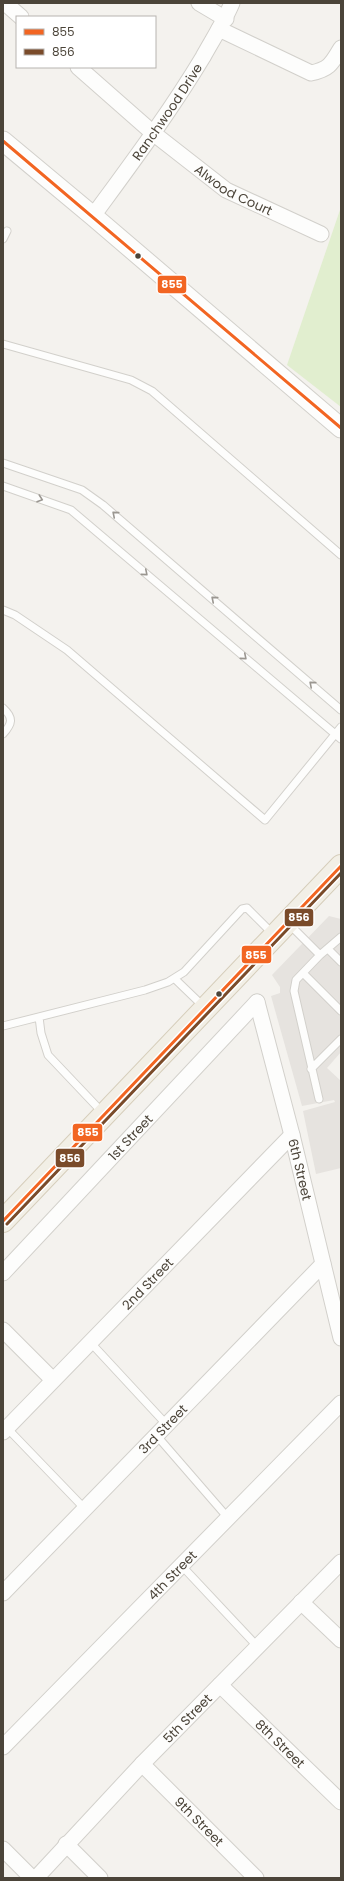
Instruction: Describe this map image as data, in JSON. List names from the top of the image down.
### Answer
{
  "streets": {
    "street": [
      "Ranchwood Drive",
      "Alwood Court",
      "1st Street",
      "6th Street",
      "2nd Street",
      "3rd Street",
      "4th Street",
      "5th Street",
      "8th Street",
      "9th Street"
    ]
  },
  "crossings": [
    ["Ranchwood Drive", "Alwood Court"],
    ["1st Street", "6th Street"],
    ["6th Street", "2nd Street"],
    ["6th Street", "3rd Street"],
    ["5th Street", "8th Street"],
    ["5th Street", "9th Street"]
  ],
  "lines": ["transit line 855", "transit line 856"],
  "legend": ["855", "856"]
}
